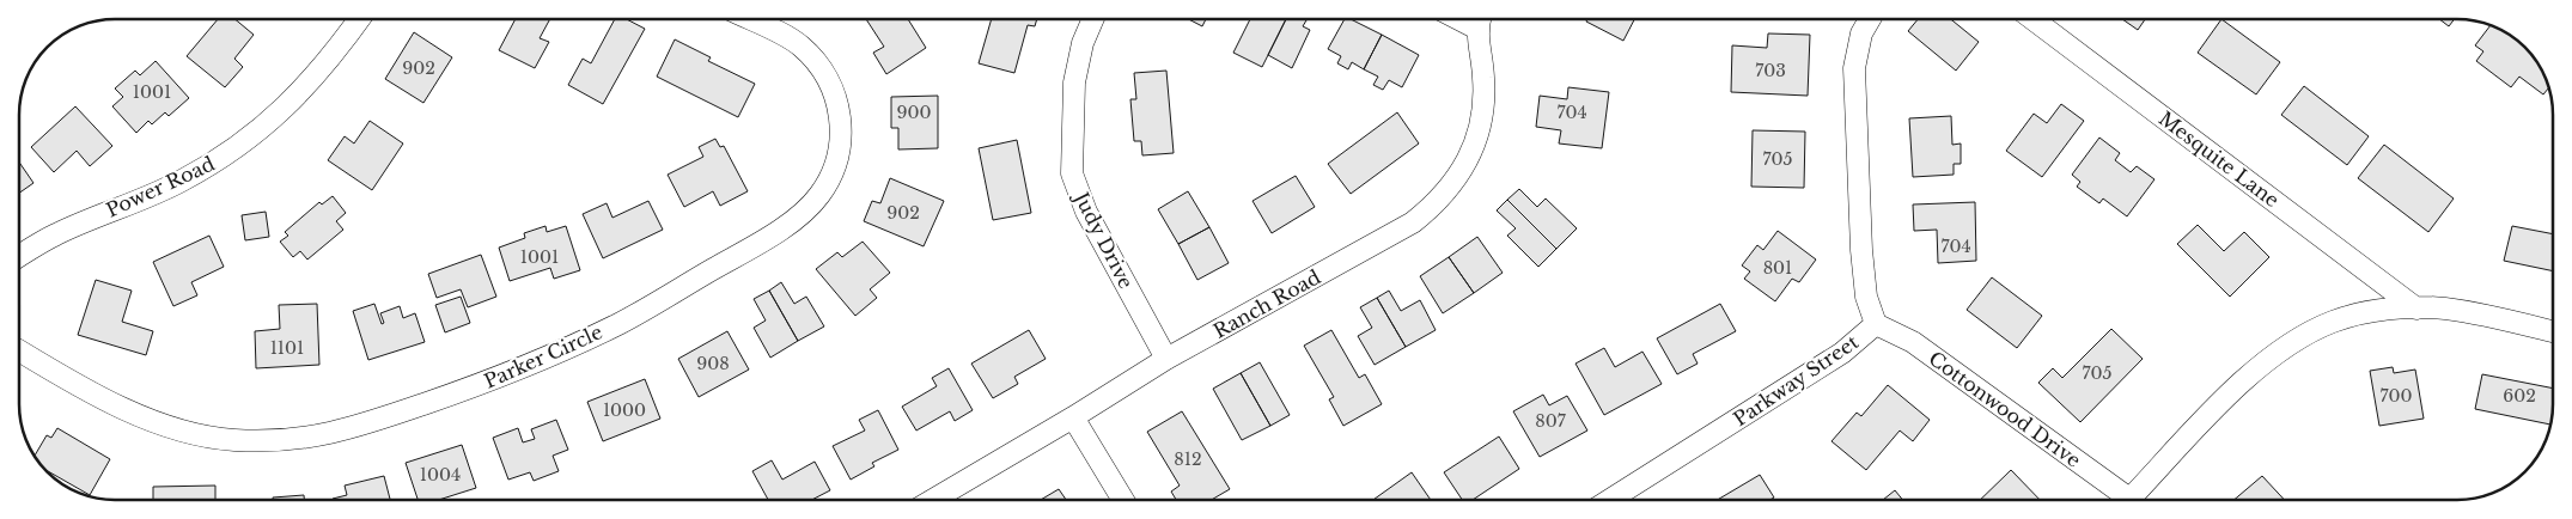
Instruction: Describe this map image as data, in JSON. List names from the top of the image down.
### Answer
{
  "streets": {
    "street": [
      "Mesquite Lane",
      "Power Road",
      "Judy Drive",
      "Ranch Road",
      "Parker Circle",
      "Parkway Street",
      "Cottonwood Drive"
    ]
  },
  "crossings": [
    ["Judy Drive", "Ranch Road"],
    ["Parkway Street", "Cottonwood Drive"]
  ],
  "house_numbers": [
    "902",
    "703",
    "1001",
    "900",
    "704",
    "705",
    "902",
    "704",
    "1001",
    "801",
    "1101",
    "908",
    "705",
    "700",
    "602",
    "1000",
    "807",
    "812",
    "1004"
  ]
}
